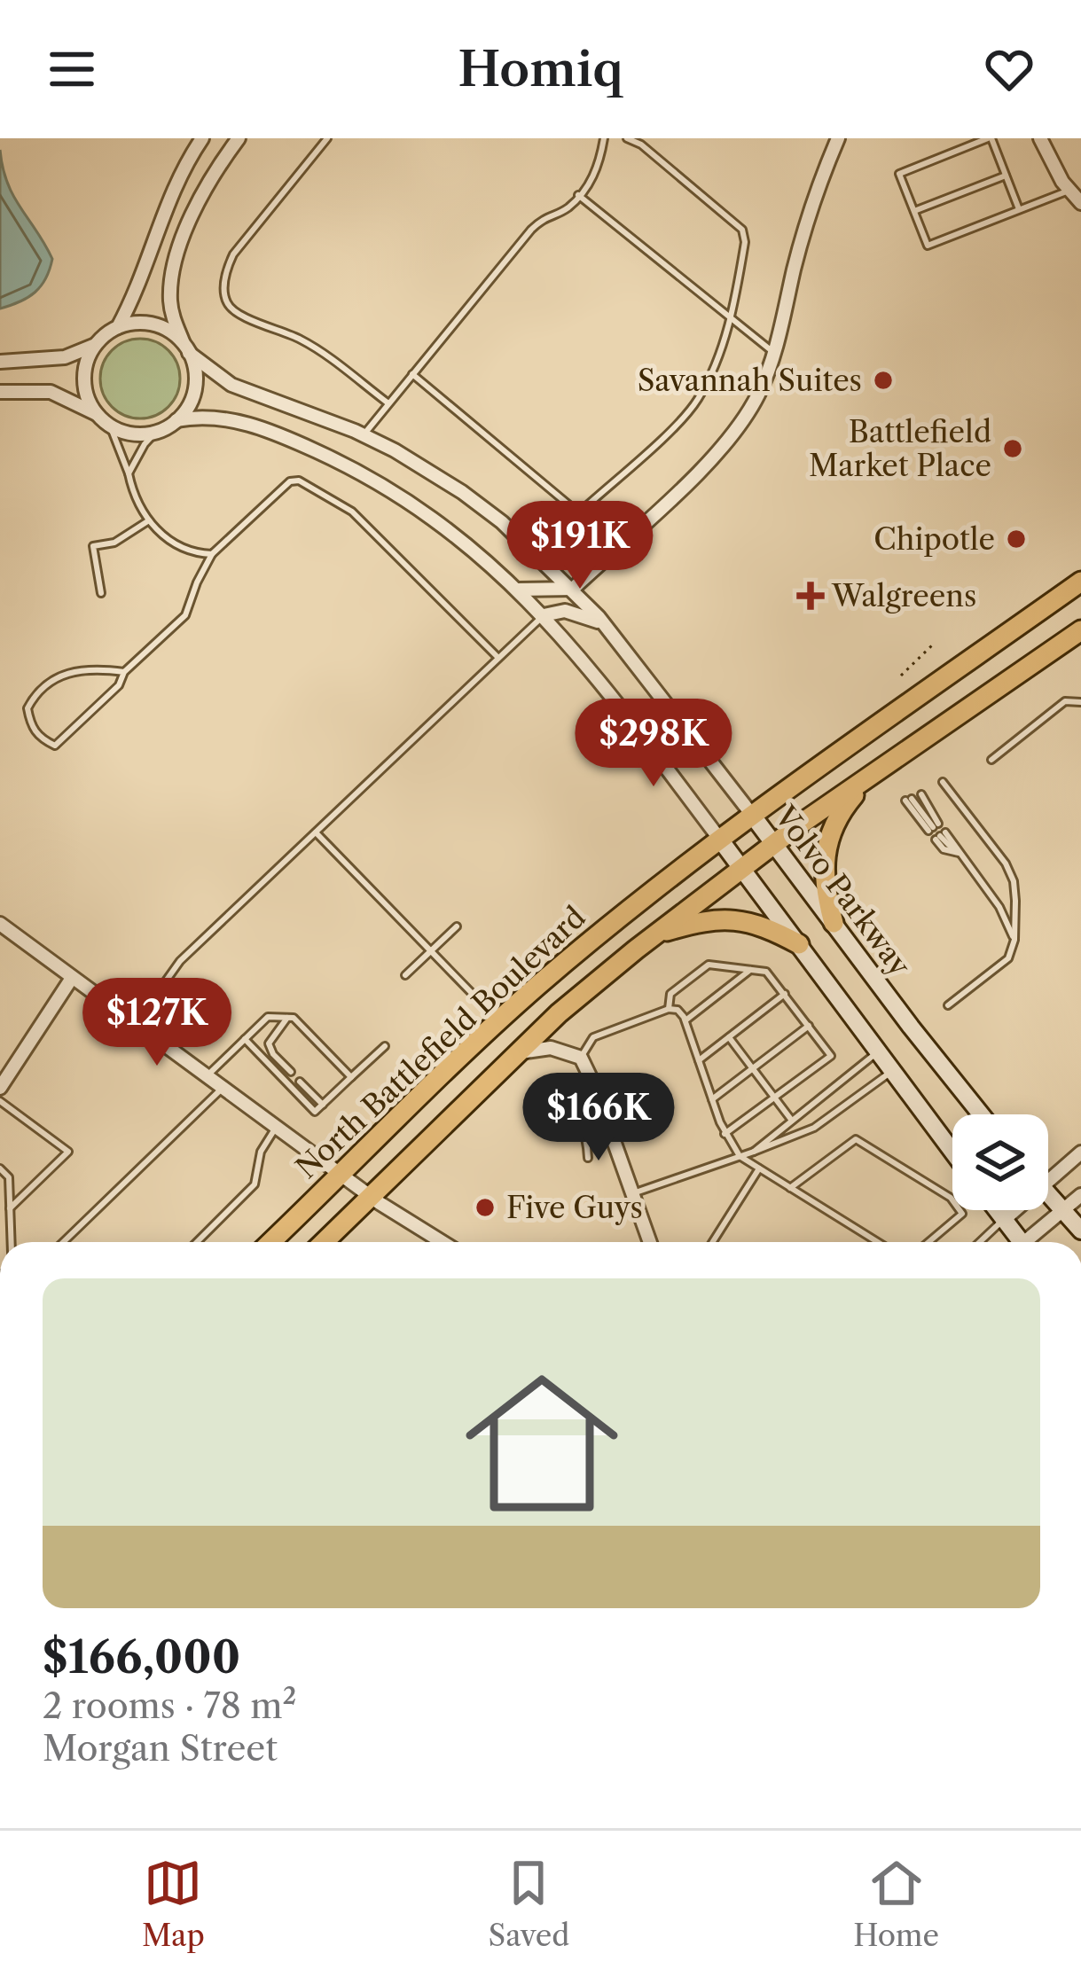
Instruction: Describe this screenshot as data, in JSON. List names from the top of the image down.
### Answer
{
  "streets": {
    "main road": ["Volvo Parkway", "North Battlefield Boulevard"]
  },
  "crossings": [
    ["Volvo Parkway", "North Battlefield Boulevard"]
  ],
  "places": {
    "other": [
      "Savannah Suites",
      "Battlefield Market Place",
      "Chipotle",
      "Five Guys"
    ],
    "health": ["Walgreens"]
  },
  "page": {
    "header": "Homiq",
    "price": [
      "$191K",
      "$298K",
      "$127K",
      "$166K"
    ],
    "list": [
      {
        "name": "$166,000",
        "note": "2 rooms · 78 m² · Morgan Street"
      }
    ],
    "tabs": ["Map", "Saved", "Home"]
  }
}
